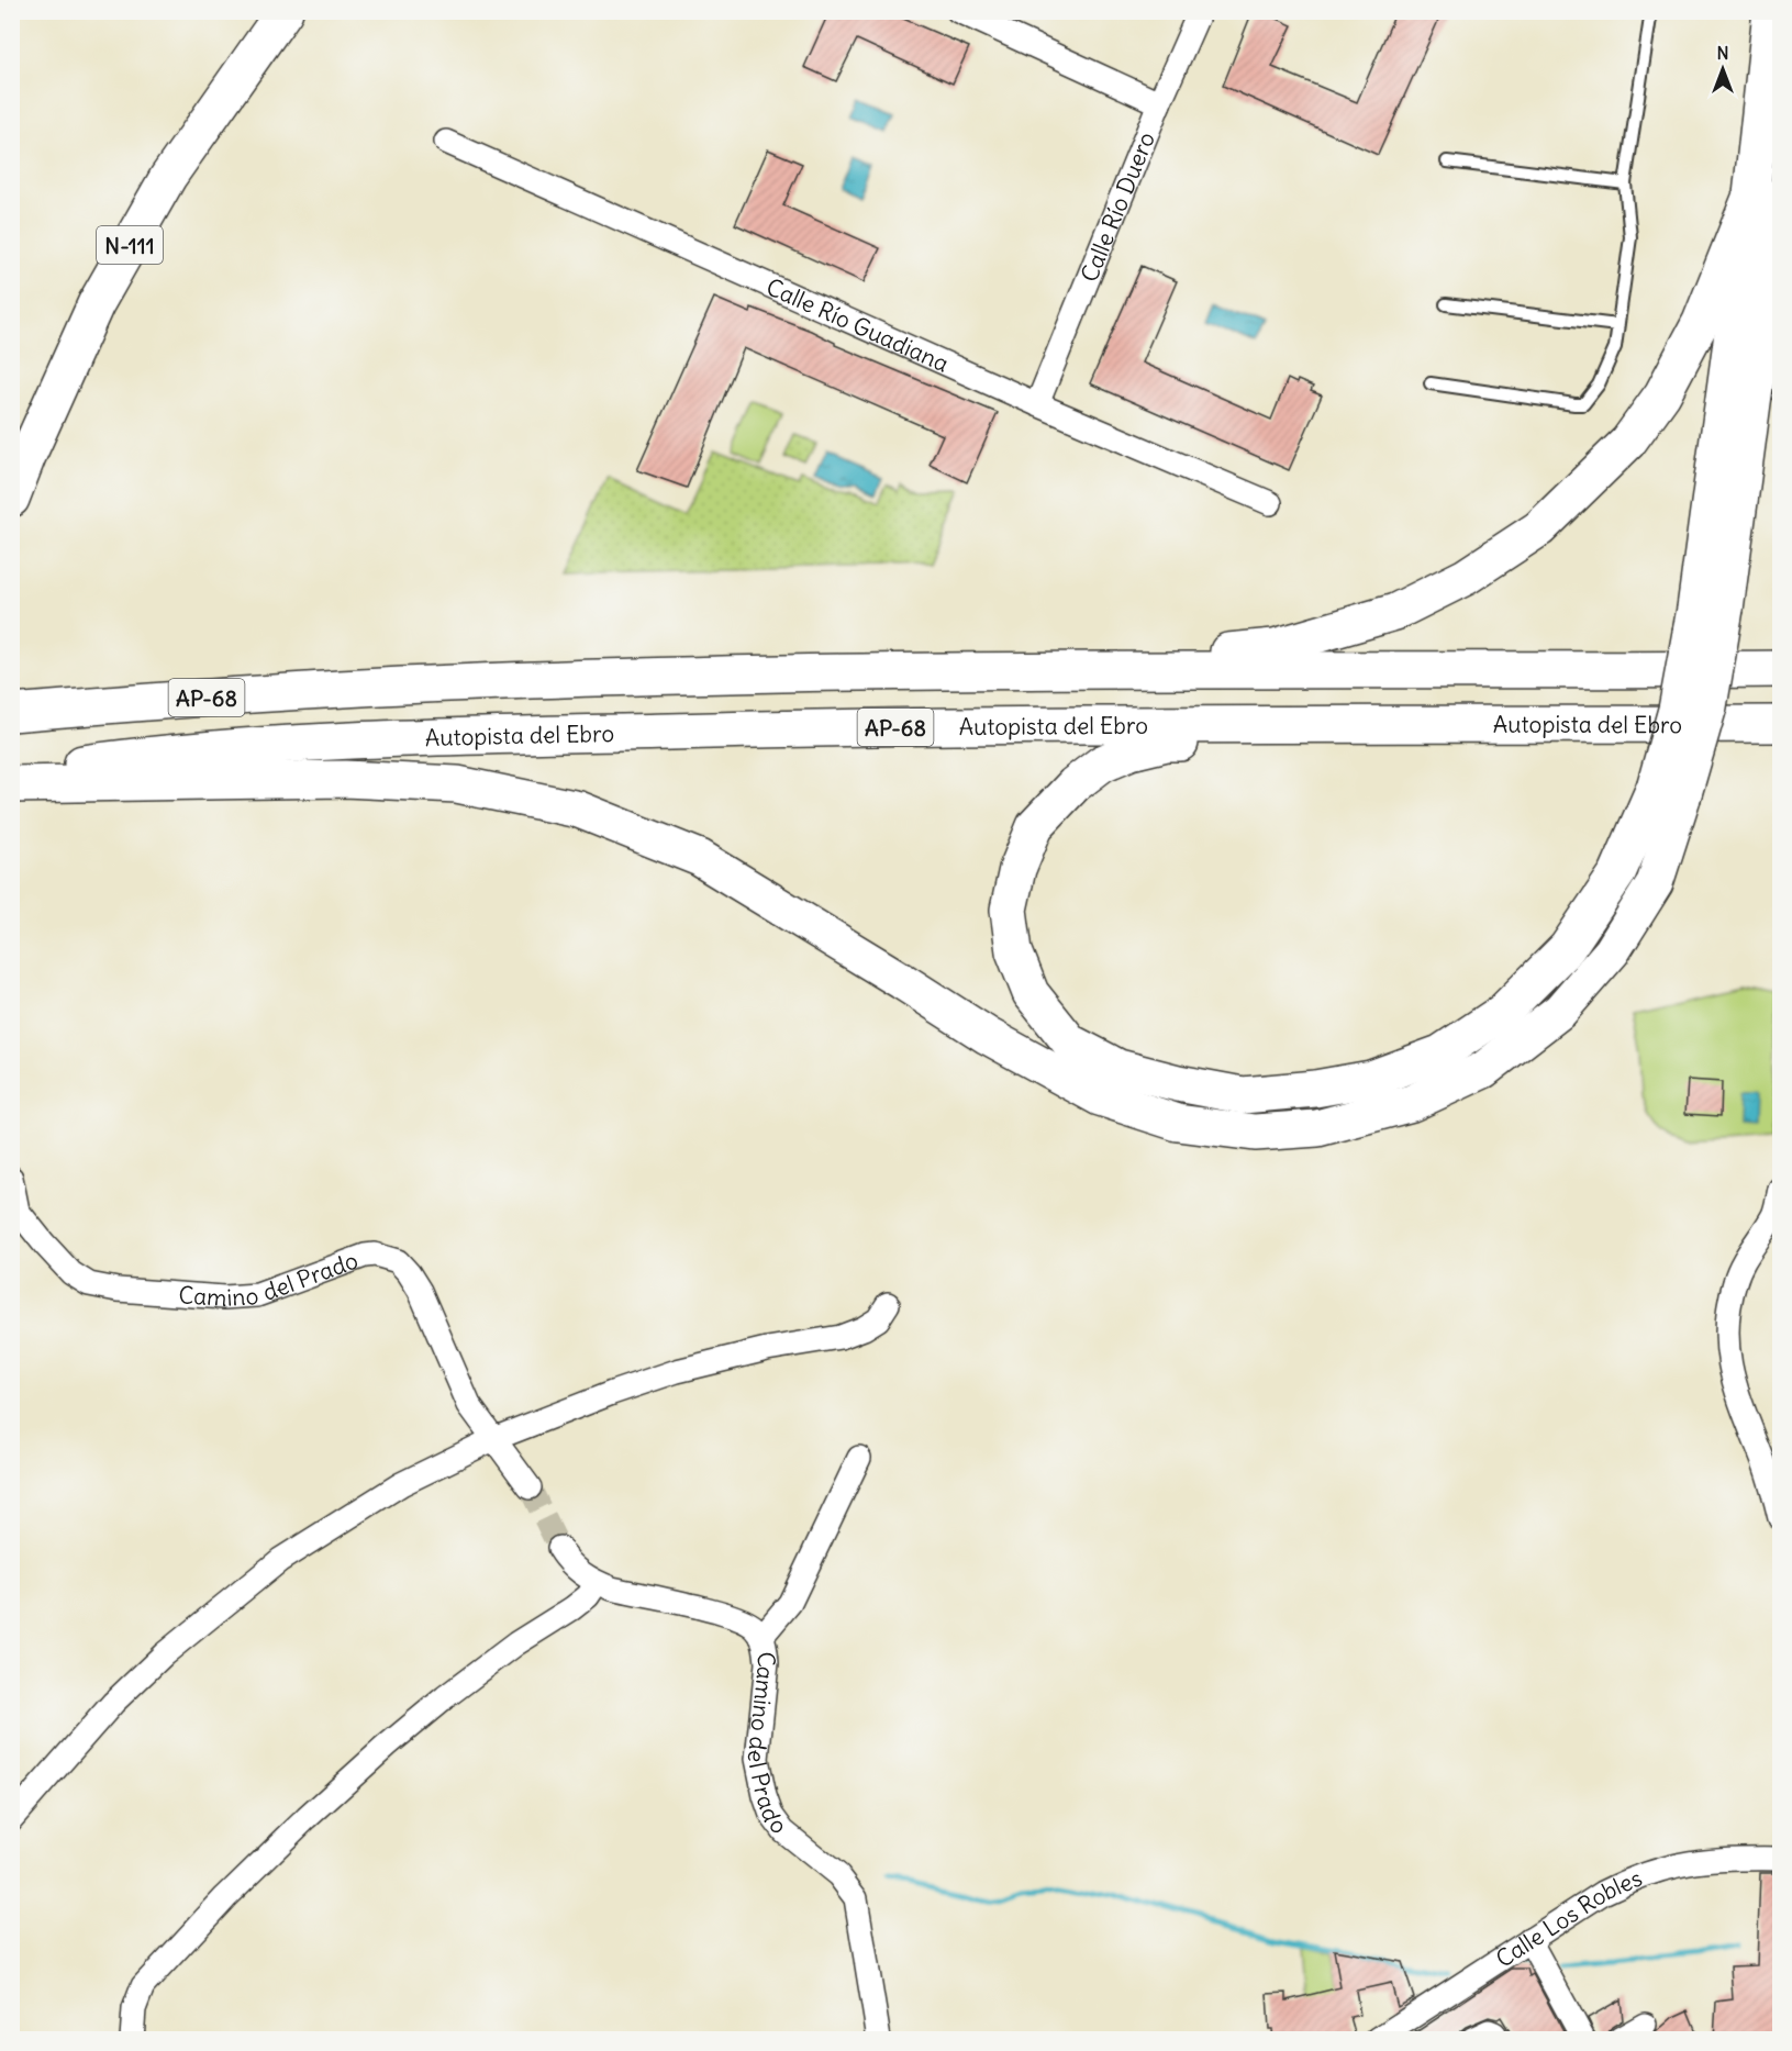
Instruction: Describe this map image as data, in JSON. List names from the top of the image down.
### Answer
{
  "streets": {
    "highway": ["N-111", "AP-68", "Autopista del Ebro"],
    "street": [
      "Calle Río Duero",
      "Calle Río Guadiana",
      "Camino del Prado",
      "Calle Los Robles"
    ]
  },
  "crossings": [
    ["Calle Río Duero", "Calle Río Guadiana"]
  ],
  "north": "top"
}
